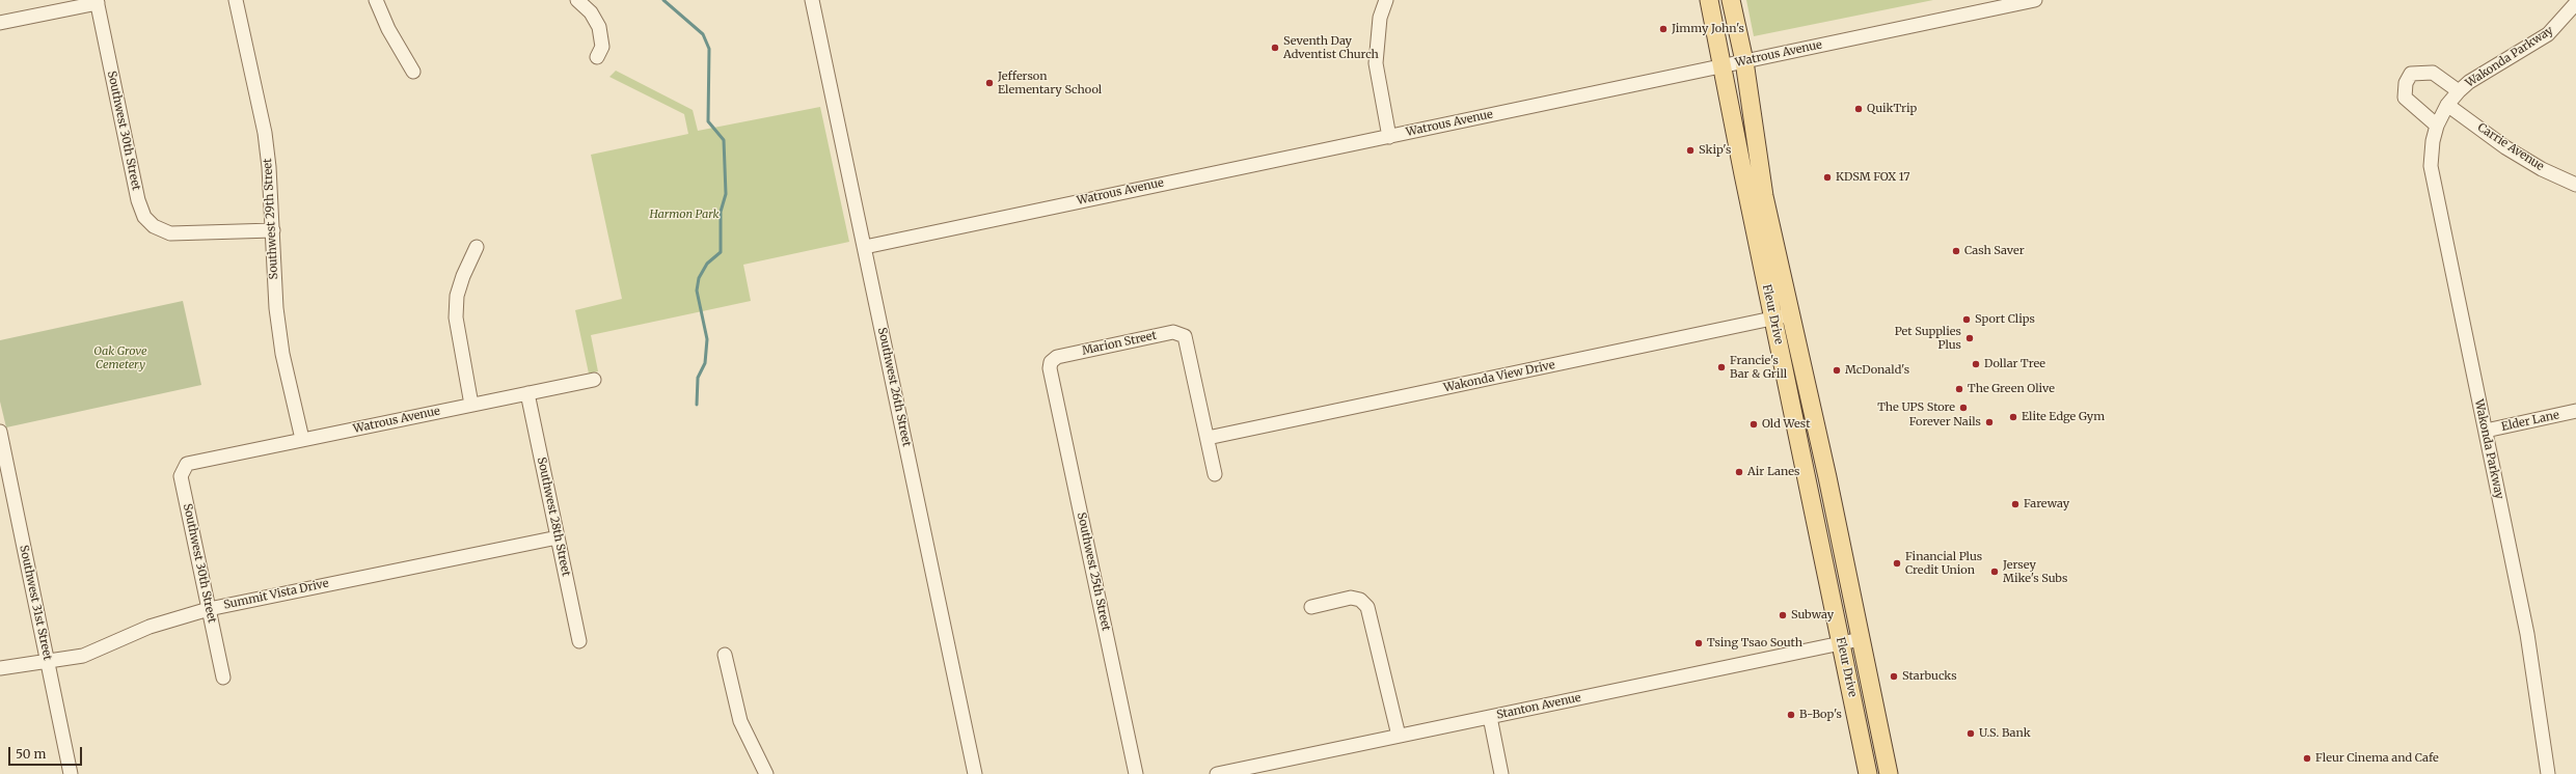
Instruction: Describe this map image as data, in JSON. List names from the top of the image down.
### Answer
{
  "streets": {
    "main road": ["Fleur Drive"],
    "street": [
      "Watrous Avenue",
      "Wakonda Parkway",
      "Southwest 30th Street",
      "Carrie Avenue",
      "Southwest 29th Street",
      "Marion Street",
      "Wakonda View Drive",
      "Southwest 26th Street",
      "Elder Lane",
      "Southwest 28th Street",
      "Southwest 25th Street",
      "Summit Vista Drive",
      "Southwest 31st Street",
      "Stanton Avenue"
    ]
  },
  "crossings": [
    ["Watrous Avenue", "Southwest 30th Street"],
    ["Watrous Avenue", "Southwest 29th Street"],
    ["Watrous Avenue", "Fleur Drive"],
    ["Watrous Avenue", "Southwest 26th Street"],
    ["Watrous Avenue", "Southwest 28th Street"],
    ["Wakonda Parkway", "Carrie Avenue"],
    ["Wakonda Parkway", "Elder Lane"],
    ["Southwest 30th Street", "Southwest 29th Street"],
    ["Southwest 30th Street", "Summit Vista Drive"],
    ["Fleur Drive", "Wakonda View Drive"],
    ["Fleur Drive", "Stanton Avenue"],
    ["Marion Street", "Wakonda View Drive"],
    ["Marion Street", "Southwest 25th Street"],
    ["Southwest 28th Street", "Summit Vista Drive"],
    ["Summit Vista Drive", "Southwest 31st Street"]
  ],
  "parks": ["Harmon Park", "Oak Grove Cemetery"],
  "places": [
    "Jimmy John's",
    "Seventh Day Adventist Church",
    "Jefferson Elementary School",
    "QuikTrip",
    "Skip's",
    "KDSM FOX 17",
    "Cash Saver",
    "Sport Clips",
    "Pet Supplies Plus",
    "Dollar Tree",
    "Francie's Bar & Grill",
    "McDonald's",
    "The Green Olive",
    "The UPS Store",
    "Elite Edge Gym",
    "Forever Nails",
    "Old West",
    "Air Lanes",
    "Fareway",
    "Financial Plus Credit Union",
    "Jersey Mike's Subs",
    "Subway",
    "Tsing Tsao South",
    "Starbucks",
    "B-Bop's",
    "U.S. Bank",
    "Fleur Cinema and Cafe"
  ],
  "scale_bar": "50 m"
}
